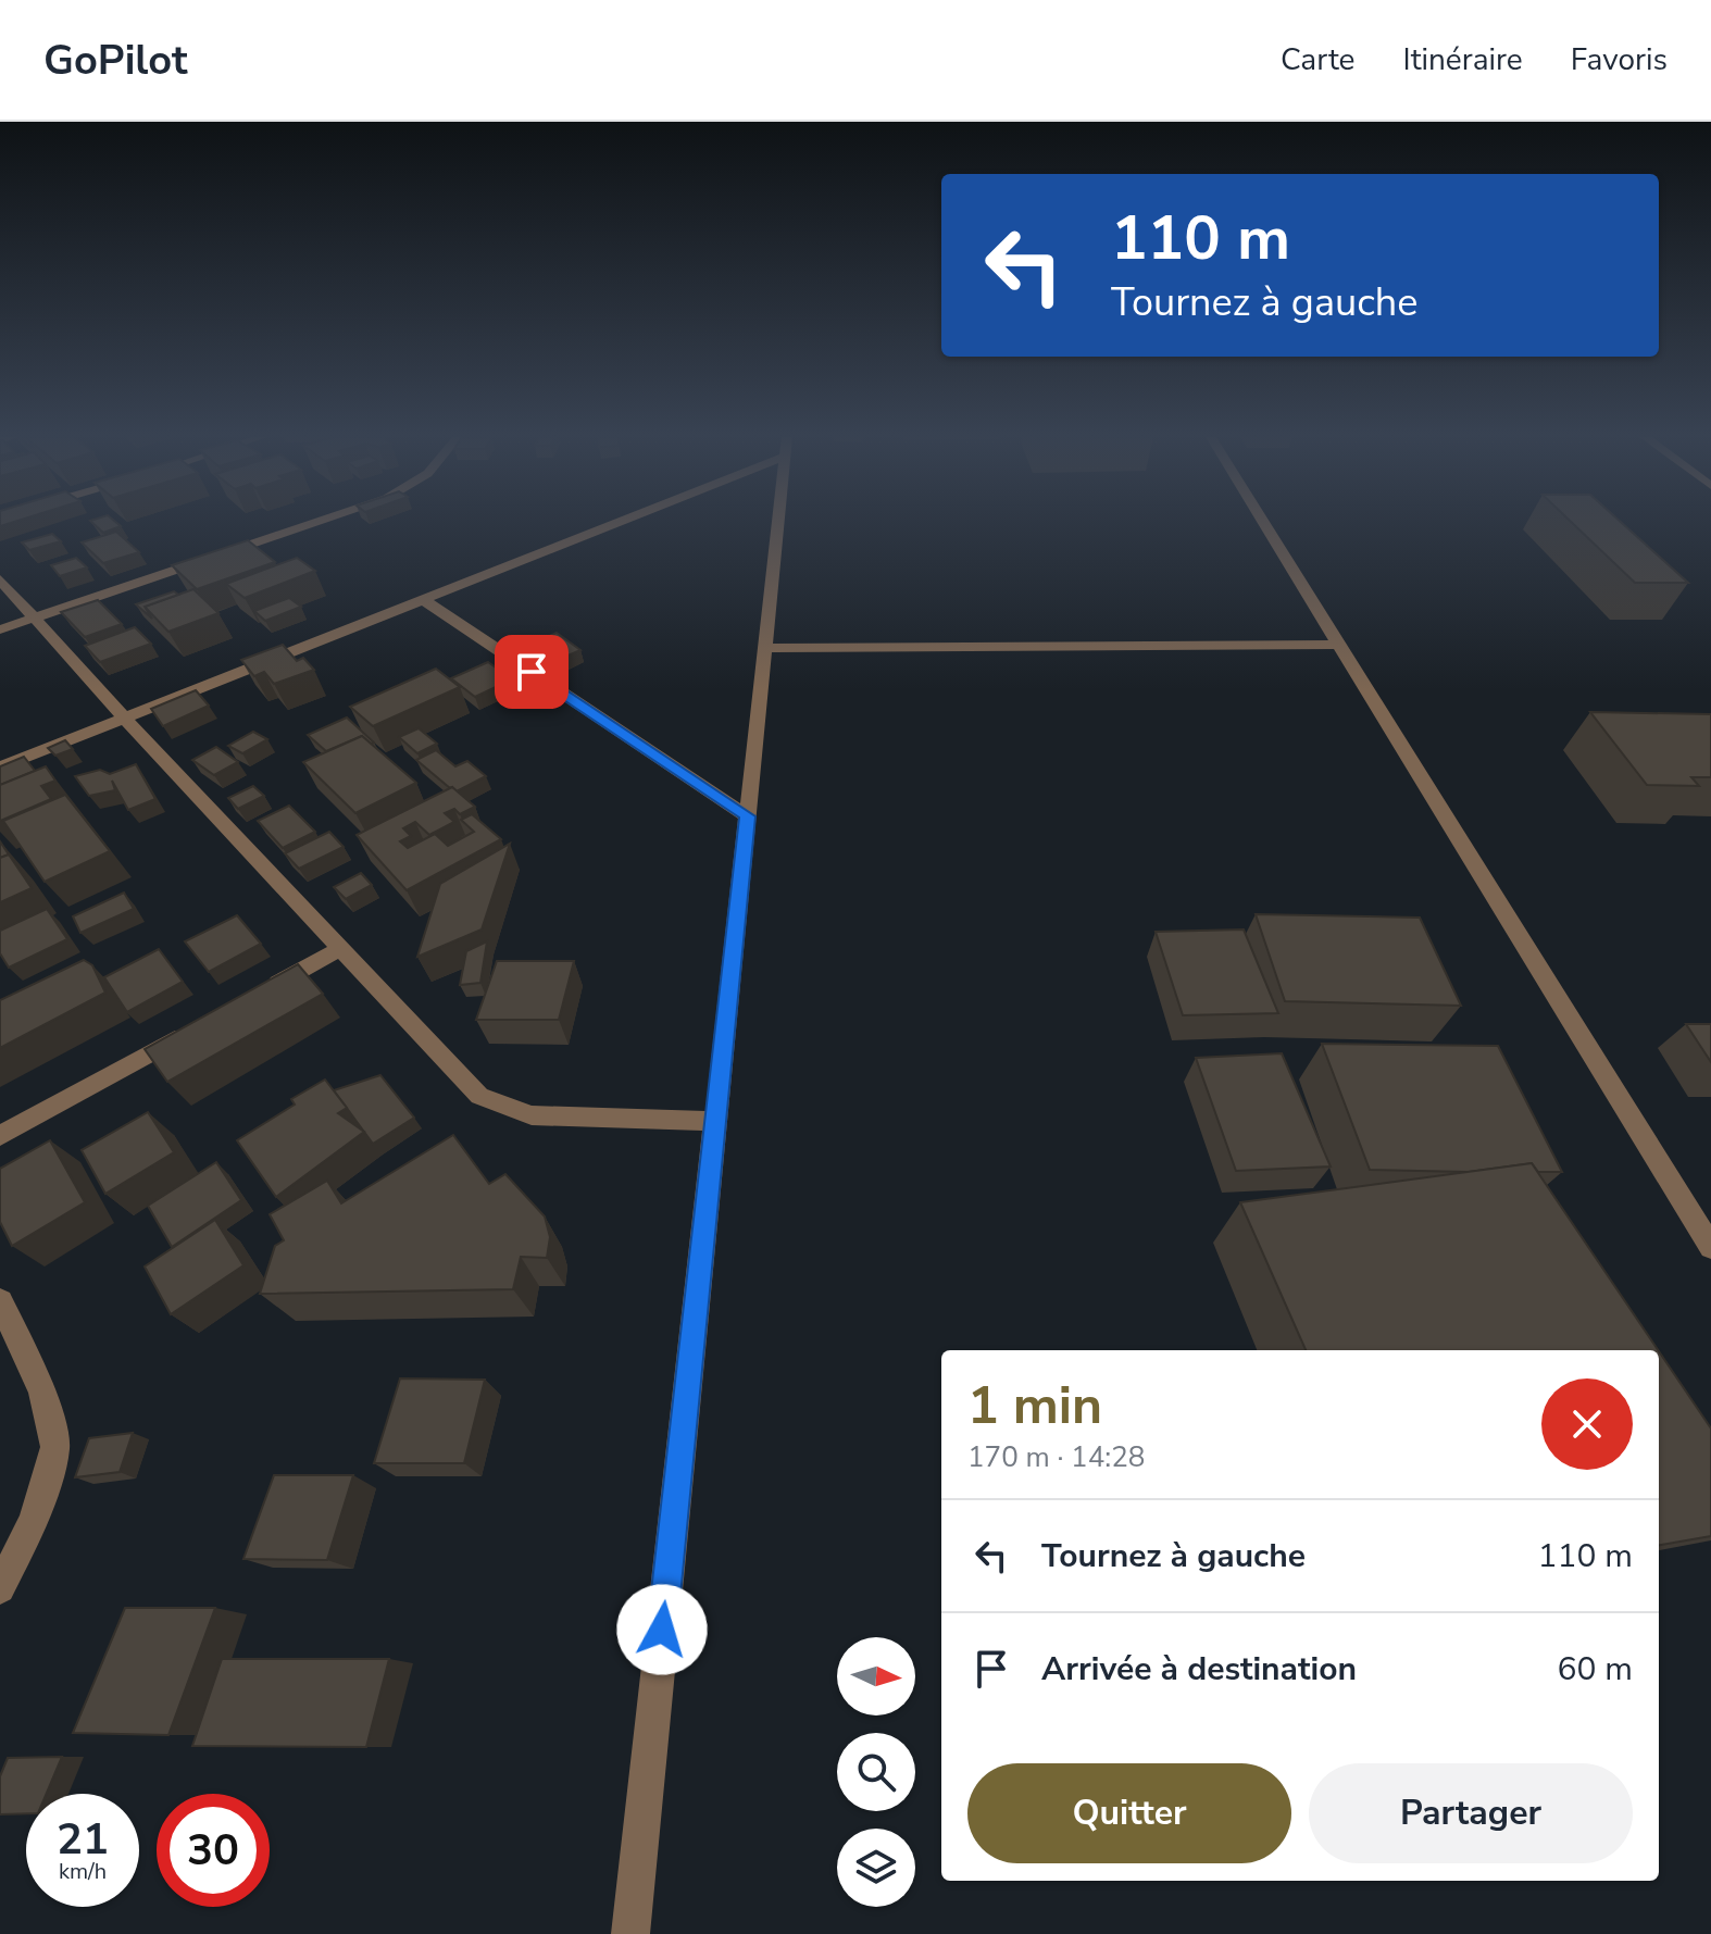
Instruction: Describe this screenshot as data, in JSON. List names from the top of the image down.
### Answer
{
  "north": "right",
  "page": {
    "header": "GoPilot",
    "nav": ["Carte", "Itinéraire", "Favoris"],
    "turn": ["110 m", "Tournez à gauche"],
    "heading": ["1 min", "170 m · 14:28"],
    "list": [
      {
        "name": "Tournez à gauche",
        "value": "110 m"
      },
      {
        "name": "Arrivée à destination",
        "value": "60 m"
      }
    ],
    "buttons": ["Quitter", "Partager"],
    "speed": "21 km/h",
    "limit": "30"
  }
}
